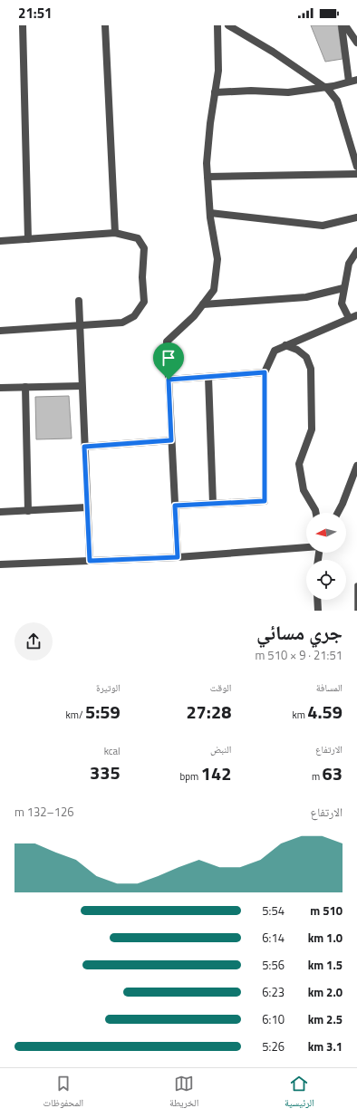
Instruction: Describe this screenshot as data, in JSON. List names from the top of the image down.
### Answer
{
  "north": "left",
  "page": {
    "status": "21:51",
    "heading": ["جري مسائي", "21:51 · 9 × 510 m"],
    "stats": [
      ["المسافة", "4.59 km"],
      ["الوقت", "27:28"],
      ["الوتيرة", "5:59 /km"],
      ["الارتفاع", "63 m"],
      ["النبض", "142 bpm"],
      ["kcal", "335"]
    ],
    "chart": ["الارتفاع", "126–132 m"],
    "list": [
      {
        "name": "510 m",
        "note": "5:54"
      },
      {
        "name": "1.0 km",
        "note": "6:14"
      },
      {
        "name": "1.5 km",
        "note": "5:56"
      },
      {
        "name": "2.0 km",
        "note": "6:23"
      },
      {
        "name": "2.5 km",
        "note": "6:10"
      },
      {
        "name": "3.1 km",
        "note": "5:26"
      }
    ],
    "tabs": ["الرئيسية", "الخريطة", "المحفوظات"]
  }
}
